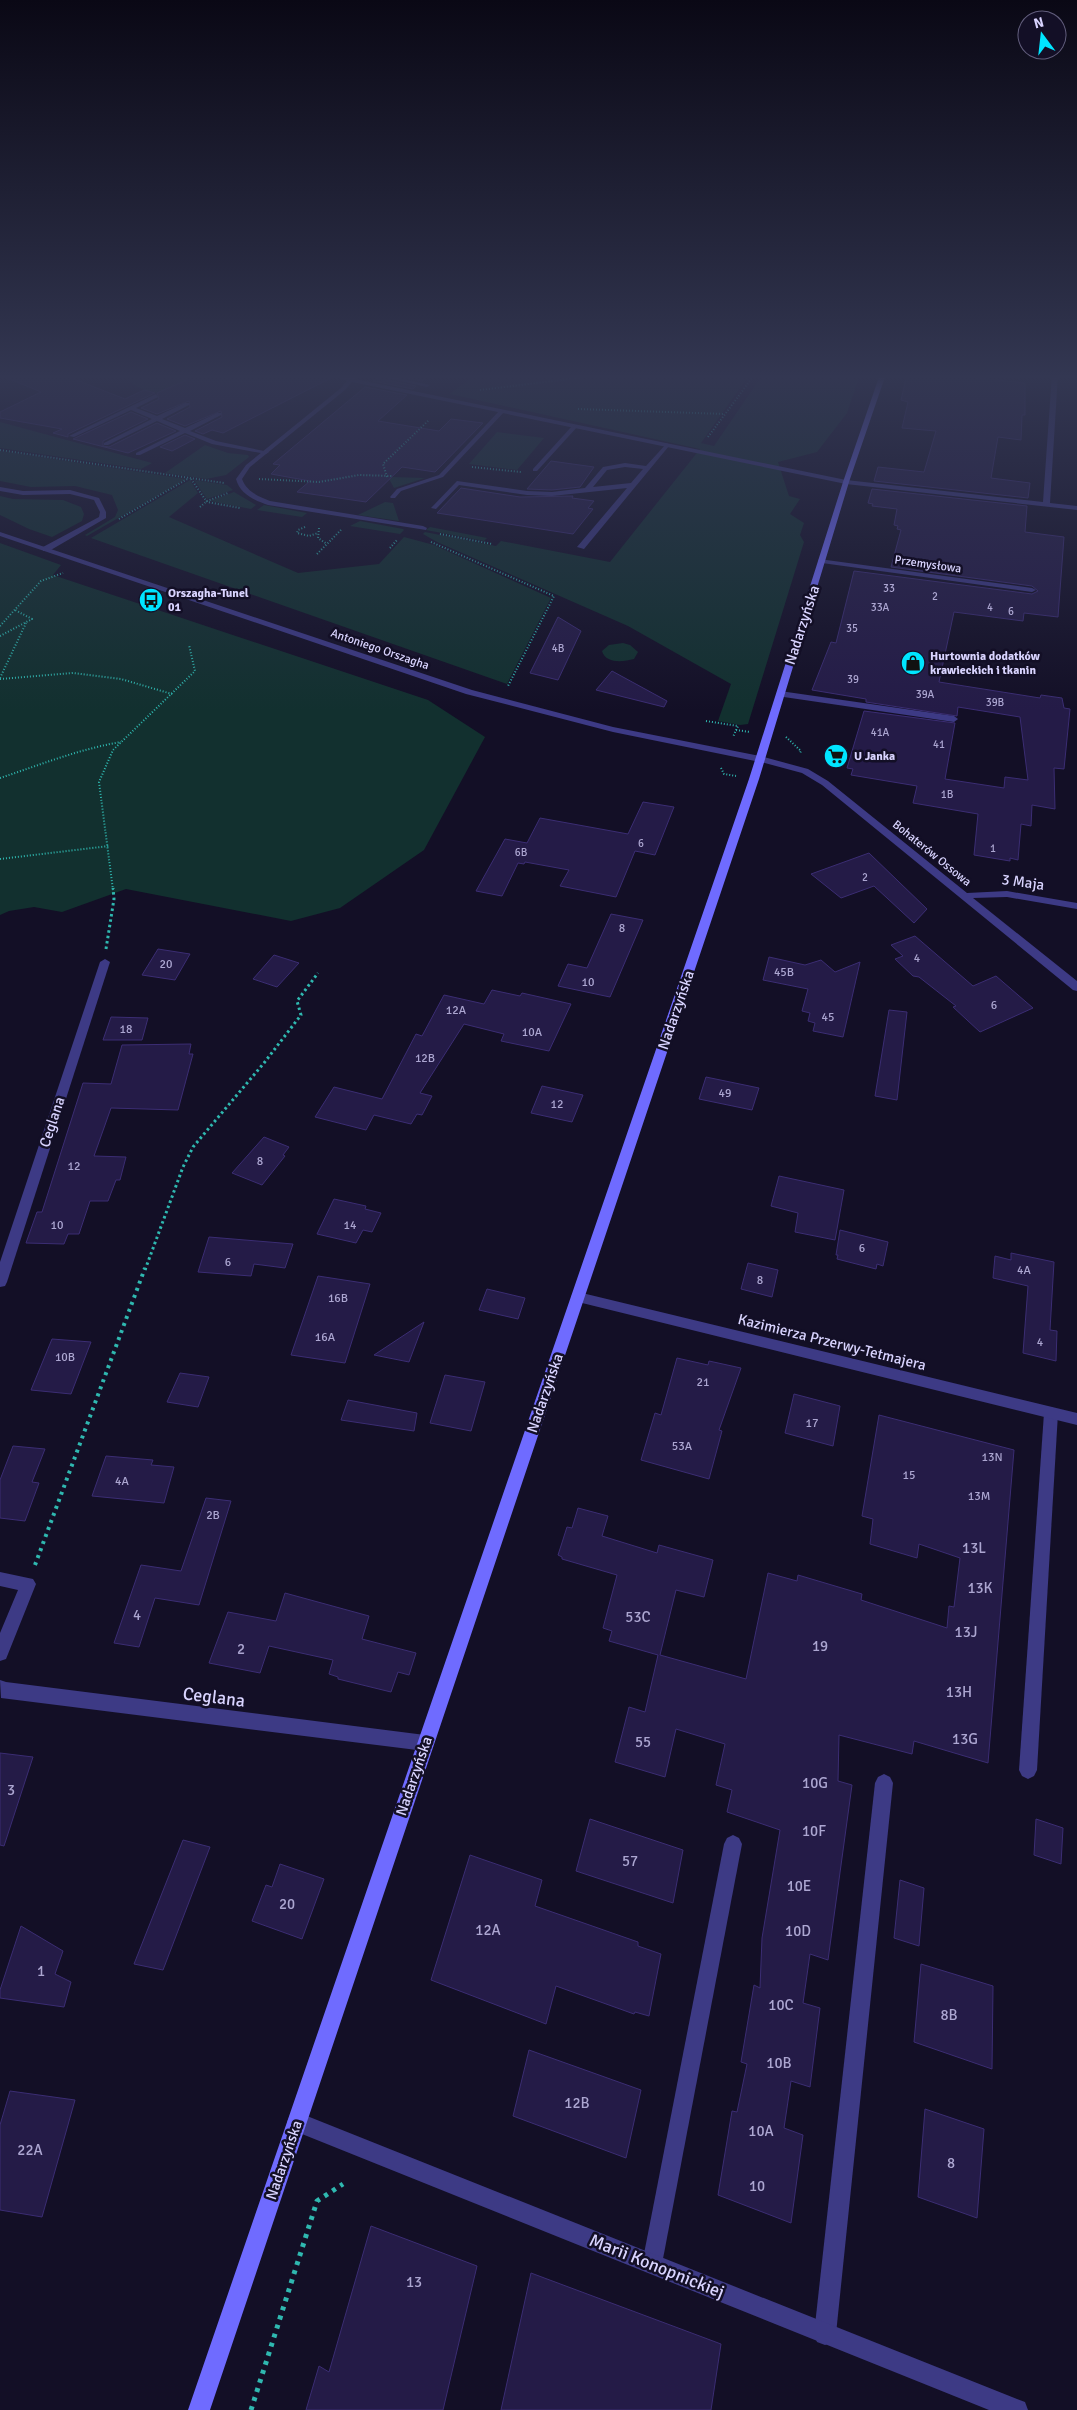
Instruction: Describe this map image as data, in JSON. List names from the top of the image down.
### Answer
{
  "streets": {
    "main road": ["Nadarzyńska"],
    "street": [
      "Przemysłowa",
      "Antoniego Orszagha",
      "Bohaterów Ossowa",
      "3 Maja",
      "Ceglana",
      "Kazimierza Przerwy-Tetmajera",
      "Marii Konopnickiej"
    ]
  },
  "crossings": [
    ["Przemysłowa", "Nadarzyńska"],
    ["Nadarzyńska", "Antoniego Orszagha"],
    ["Nadarzyńska", "Bohaterów Ossowa"],
    ["Nadarzyńska", "Ceglana"],
    ["Nadarzyńska", "Kazimierza Przerwy-Tetmajera"],
    ["Nadarzyńska", "Marii Konopnickiej"],
    ["Antoniego Orszagha", "Bohaterów Ossowa"],
    ["Bohaterów Ossowa", "3 Maja"]
  ],
  "places": {
    "bus stop": ["Orszagha-Tunel 01"],
    "shop": ["Hurtownia dodatków krawieckich i tkanin"],
    "supermarket": ["U Janka"]
  },
  "house_numbers": [
    "33",
    "2",
    "33A",
    "4",
    "6",
    "35",
    "4B",
    "39",
    "39A",
    "39B",
    "41A",
    "41",
    "1B",
    "6",
    "1",
    "6B",
    "2",
    "8",
    "4",
    "20",
    "45B",
    "10",
    "6",
    "12A",
    "45",
    "18",
    "10A",
    "12B",
    "49",
    "12",
    "8",
    "12",
    "10",
    "14",
    "6",
    "6",
    "4A",
    "8",
    "16B",
    "16A",
    "4",
    "10B",
    "21",
    "17",
    "53A",
    "13N",
    "15",
    "4A",
    "13M",
    "2B",
    "13L",
    "13K",
    "4",
    "53C",
    "13J",
    "19",
    "2",
    "13H",
    "13G",
    "55",
    "10G",
    "3",
    "10F",
    "57",
    "10E",
    "20",
    "12A",
    "10D",
    "1",
    "10C",
    "8B",
    "10B",
    "12B",
    "10A",
    "22A",
    "8",
    "10",
    "13"
  ],
  "north": "top"
}
